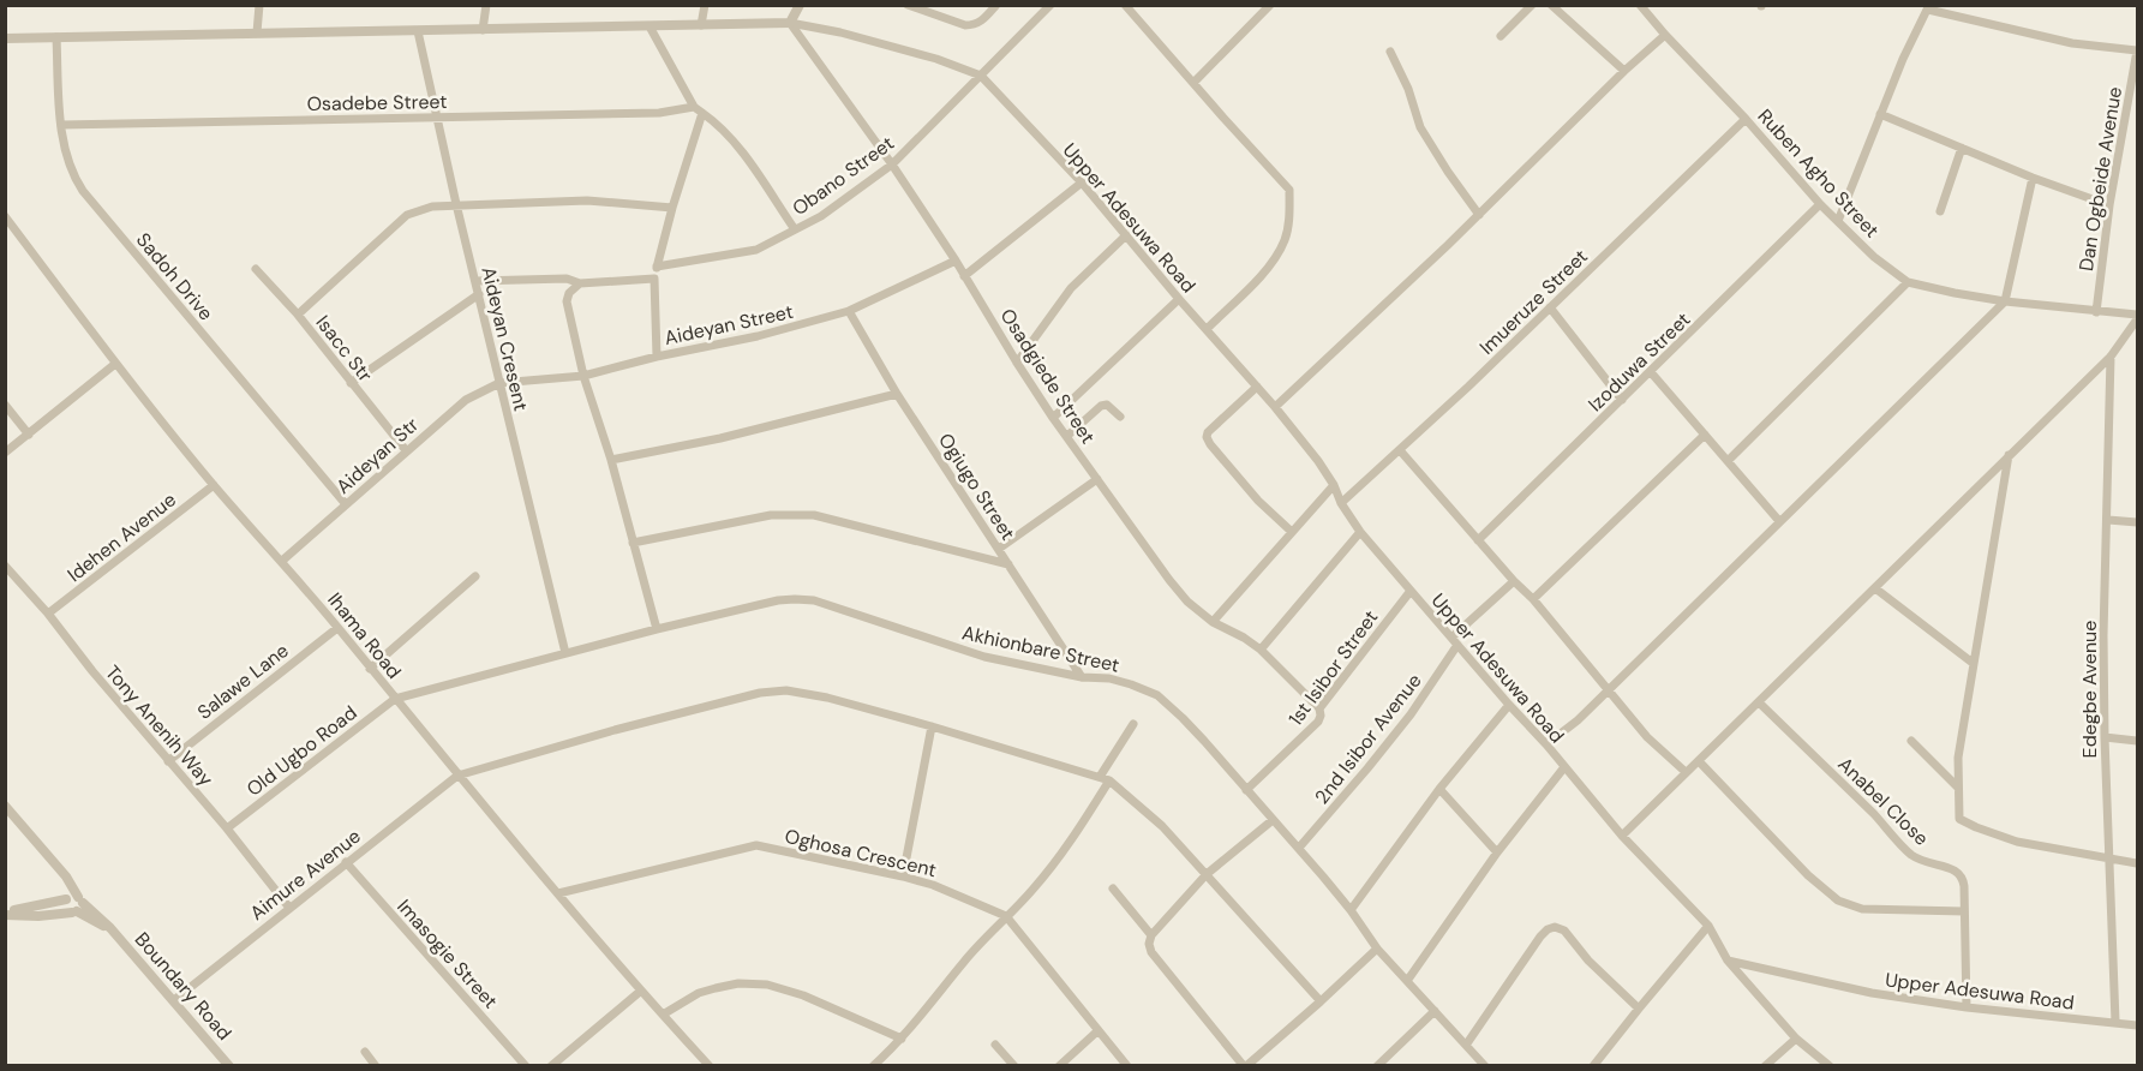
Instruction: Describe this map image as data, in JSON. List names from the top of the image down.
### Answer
{
  "streets": {
    "street": [
      "Osadebe Street",
      "Ruben Agho Street",
      "Obano Street",
      "Dan Ogbeide Avenue",
      "Upper Adesuwa Road",
      "Sadoh Drive",
      "Imueruze Street",
      "Aideyan Street",
      "Aideyan Cresent",
      "Isacc Str",
      "Izoduwa Street",
      "Osadgiede Street",
      "Aideyan Str",
      "Ogiugo Street",
      "Idehen Avenue",
      "Ihama Road",
      "Akhionbare Street",
      "1st Isibor Street",
      "Salawe Lane",
      "Edegbe Avenue",
      "Tony Anenih Way",
      "2nd Isibor Avenue",
      "Old Ugbo Road",
      "Anabel Close",
      "Oghosa Crescent",
      "Aimure Avenue",
      "Imasogie Street",
      "Boundary Road"
    ]
  },
  "crossings": [
    ["Osadebe Street", "Sadoh Drive"],
    ["Osadebe Street", "Aideyan Cresent"],
    ["Ruben Agho Street", "Dan Ogbeide Avenue"],
    ["Ruben Agho Street", "Imueruze Street"],
    ["Ruben Agho Street", "Izoduwa Street"],
    ["Obano Street", "Upper Adesuwa Road"],
    ["Obano Street", "Osadgiede Street"],
    ["Upper Adesuwa Road", "Imueruze Street"],
    ["Upper Adesuwa Road", "1st Isibor Street"],
    ["Upper Adesuwa Road", "Edegbe Avenue"],
    ["Upper Adesuwa Road", "2nd Isibor Avenue"],
    ["Upper Adesuwa Road", "Anabel Close"],
    ["Sadoh Drive", "Aideyan Str"],
    ["Aideyan Street", "Aideyan Cresent"],
    ["Aideyan Street", "Osadgiede Street"],
    ["Aideyan Street", "Aideyan Str"],
    ["Aideyan Street", "Ogiugo Street"],
    ["Aideyan Cresent", "Aideyan Str"],
    ["Aideyan Cresent", "Akhionbare Street"],
    ["Isacc Str", "Aideyan Str"],
    ["Osadgiede Street", "1st Isibor Street"],
    ["Aideyan Str", "Ihama Road"],
    ["Ogiugo Street", "Akhionbare Street"],
    ["Idehen Avenue", "Ihama Road"],
    ["Idehen Avenue", "Tony Anenih Way"],
    ["Ihama Road", "Akhionbare Street"],
    ["Ihama Road", "Salawe Lane"],
    ["Ihama Road", "Old Ugbo Road"],
    ["Ihama Road", "Oghosa Crescent"],
    ["Ihama Road", "Aimure Avenue"],
    ["Akhionbare Street", "1st Isibor Street"],
    ["Akhionbare Street", "2nd Isibor Avenue"],
    ["Akhionbare Street", "Old Ugbo Road"],
    ["Salawe Lane", "Tony Anenih Way"],
    ["Tony Anenih Way", "Old Ugbo Road"],
    ["Tony Anenih Way", "Aimure Avenue"],
    ["Aimure Avenue", "Imasogie Street"],
    ["Aimure Avenue", "Boundary Road"]
  ]
}
